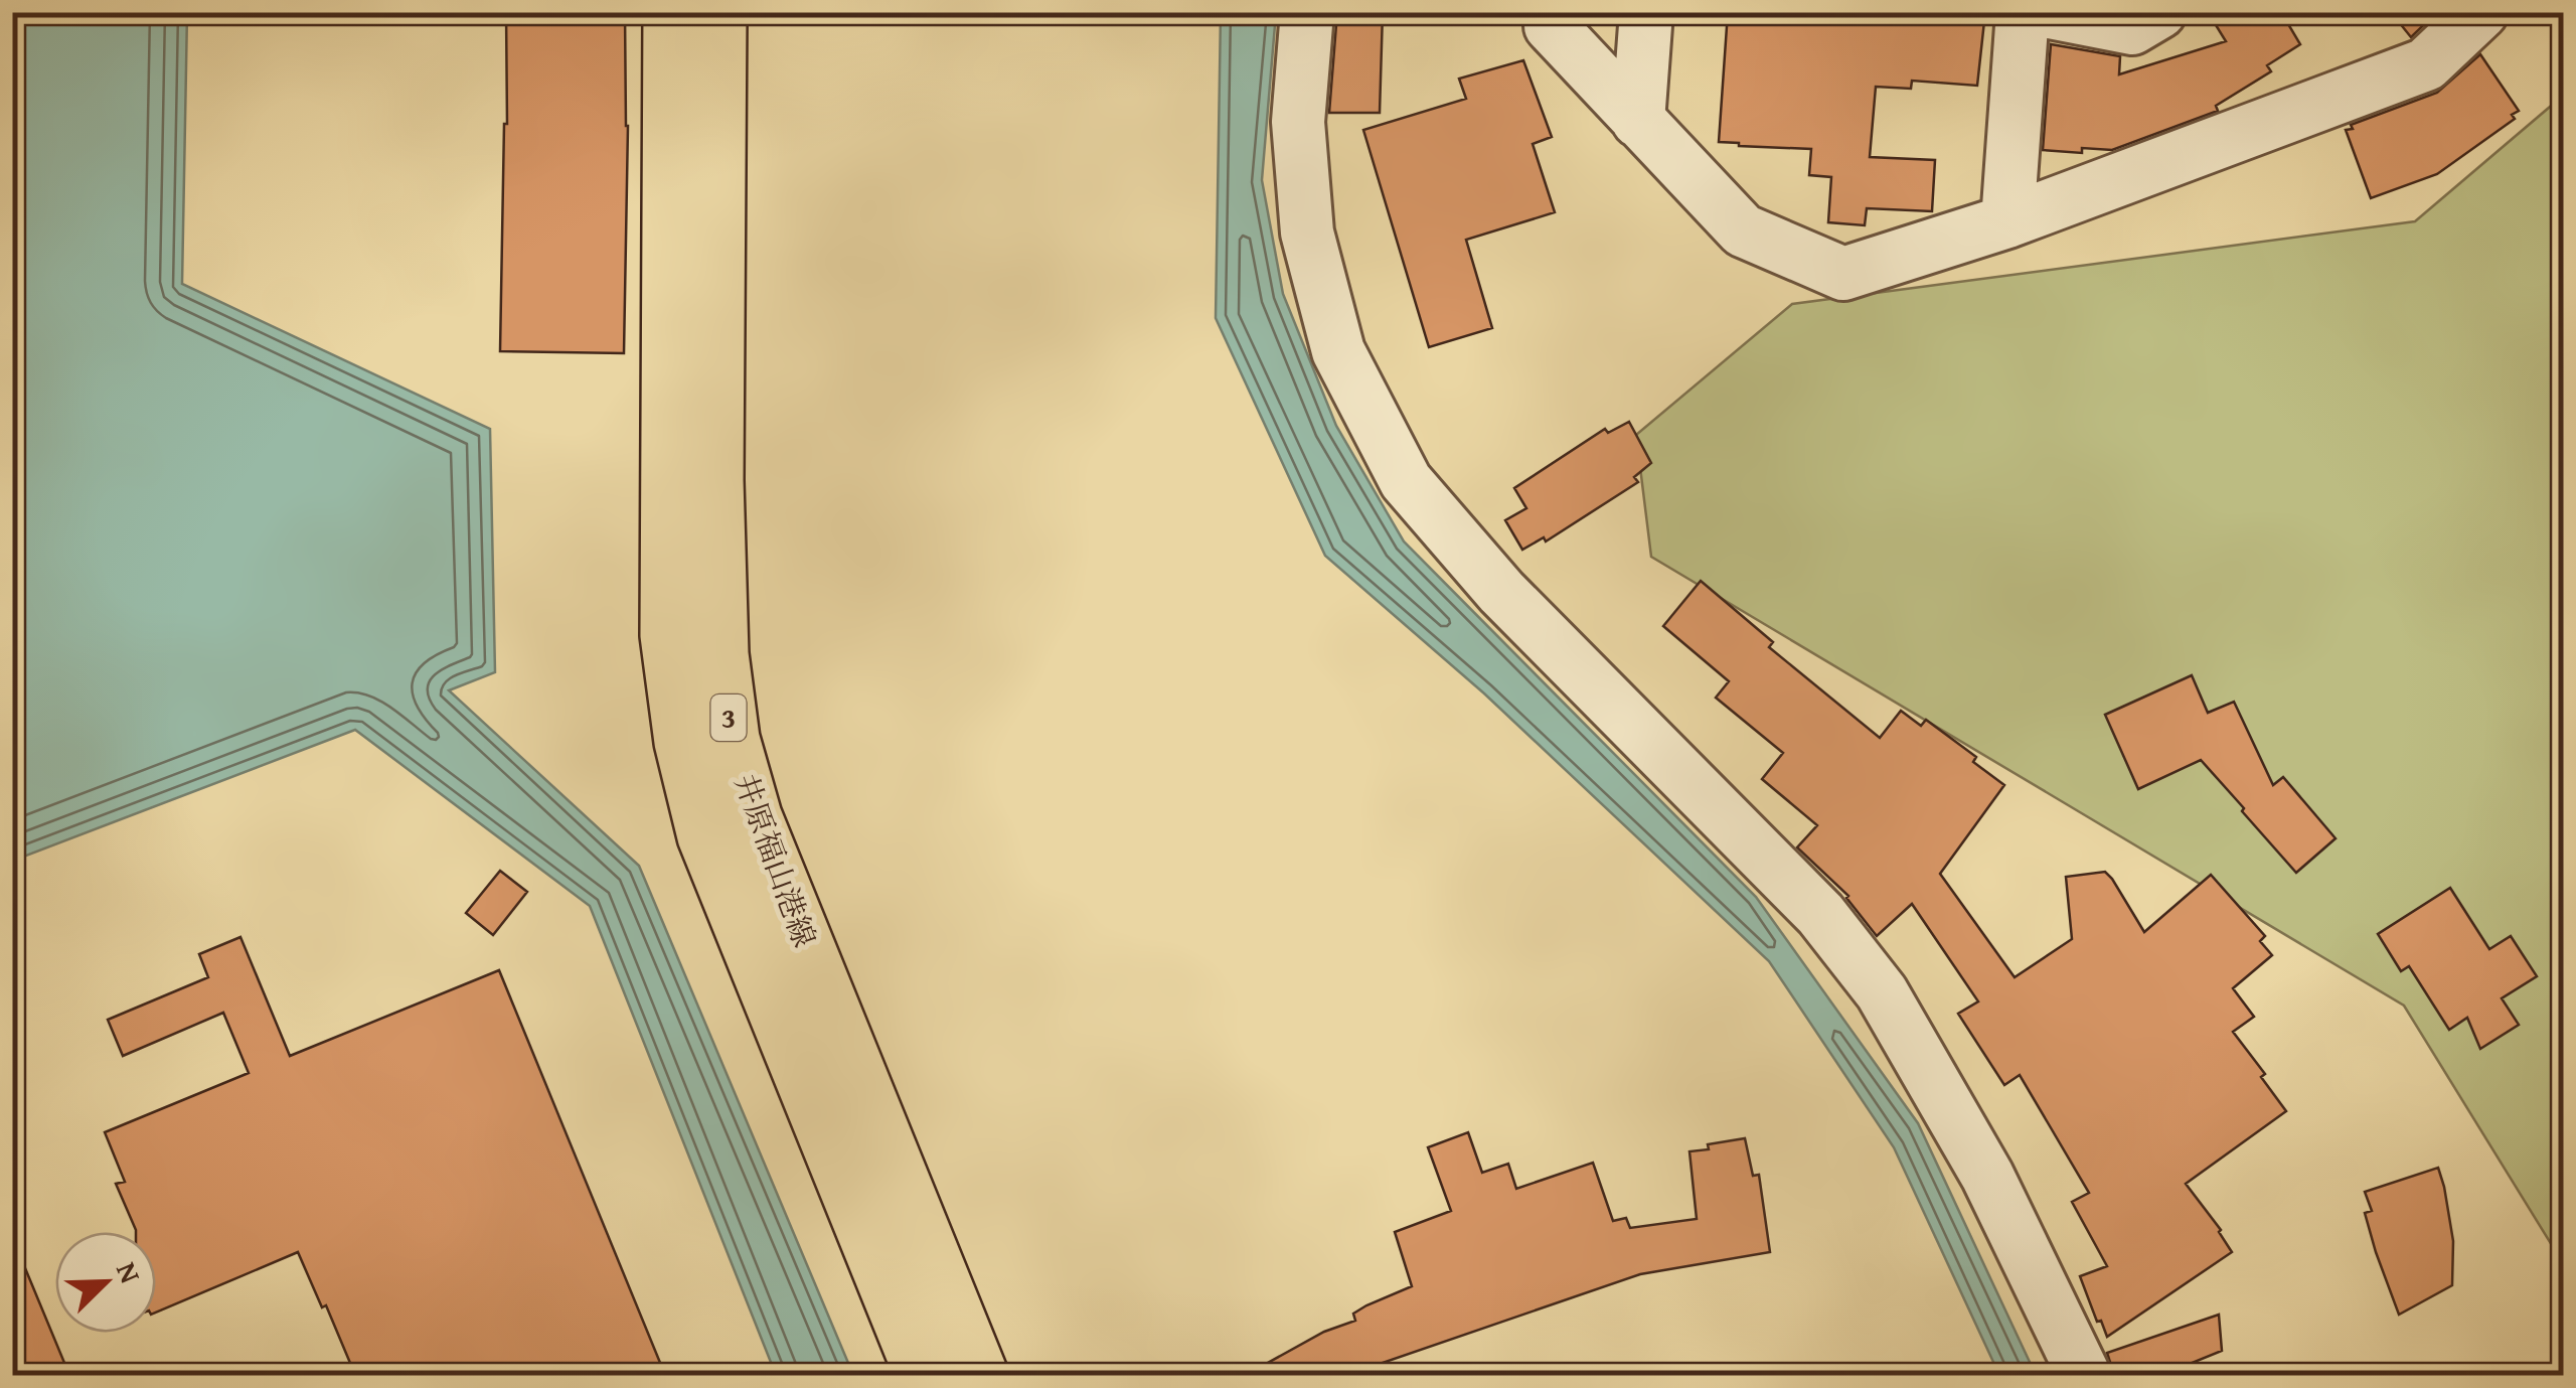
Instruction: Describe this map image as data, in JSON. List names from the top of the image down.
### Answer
{
  "streets": {
    "main road": ["3", "井原福山港線"]
  },
  "north": "top right"
}
